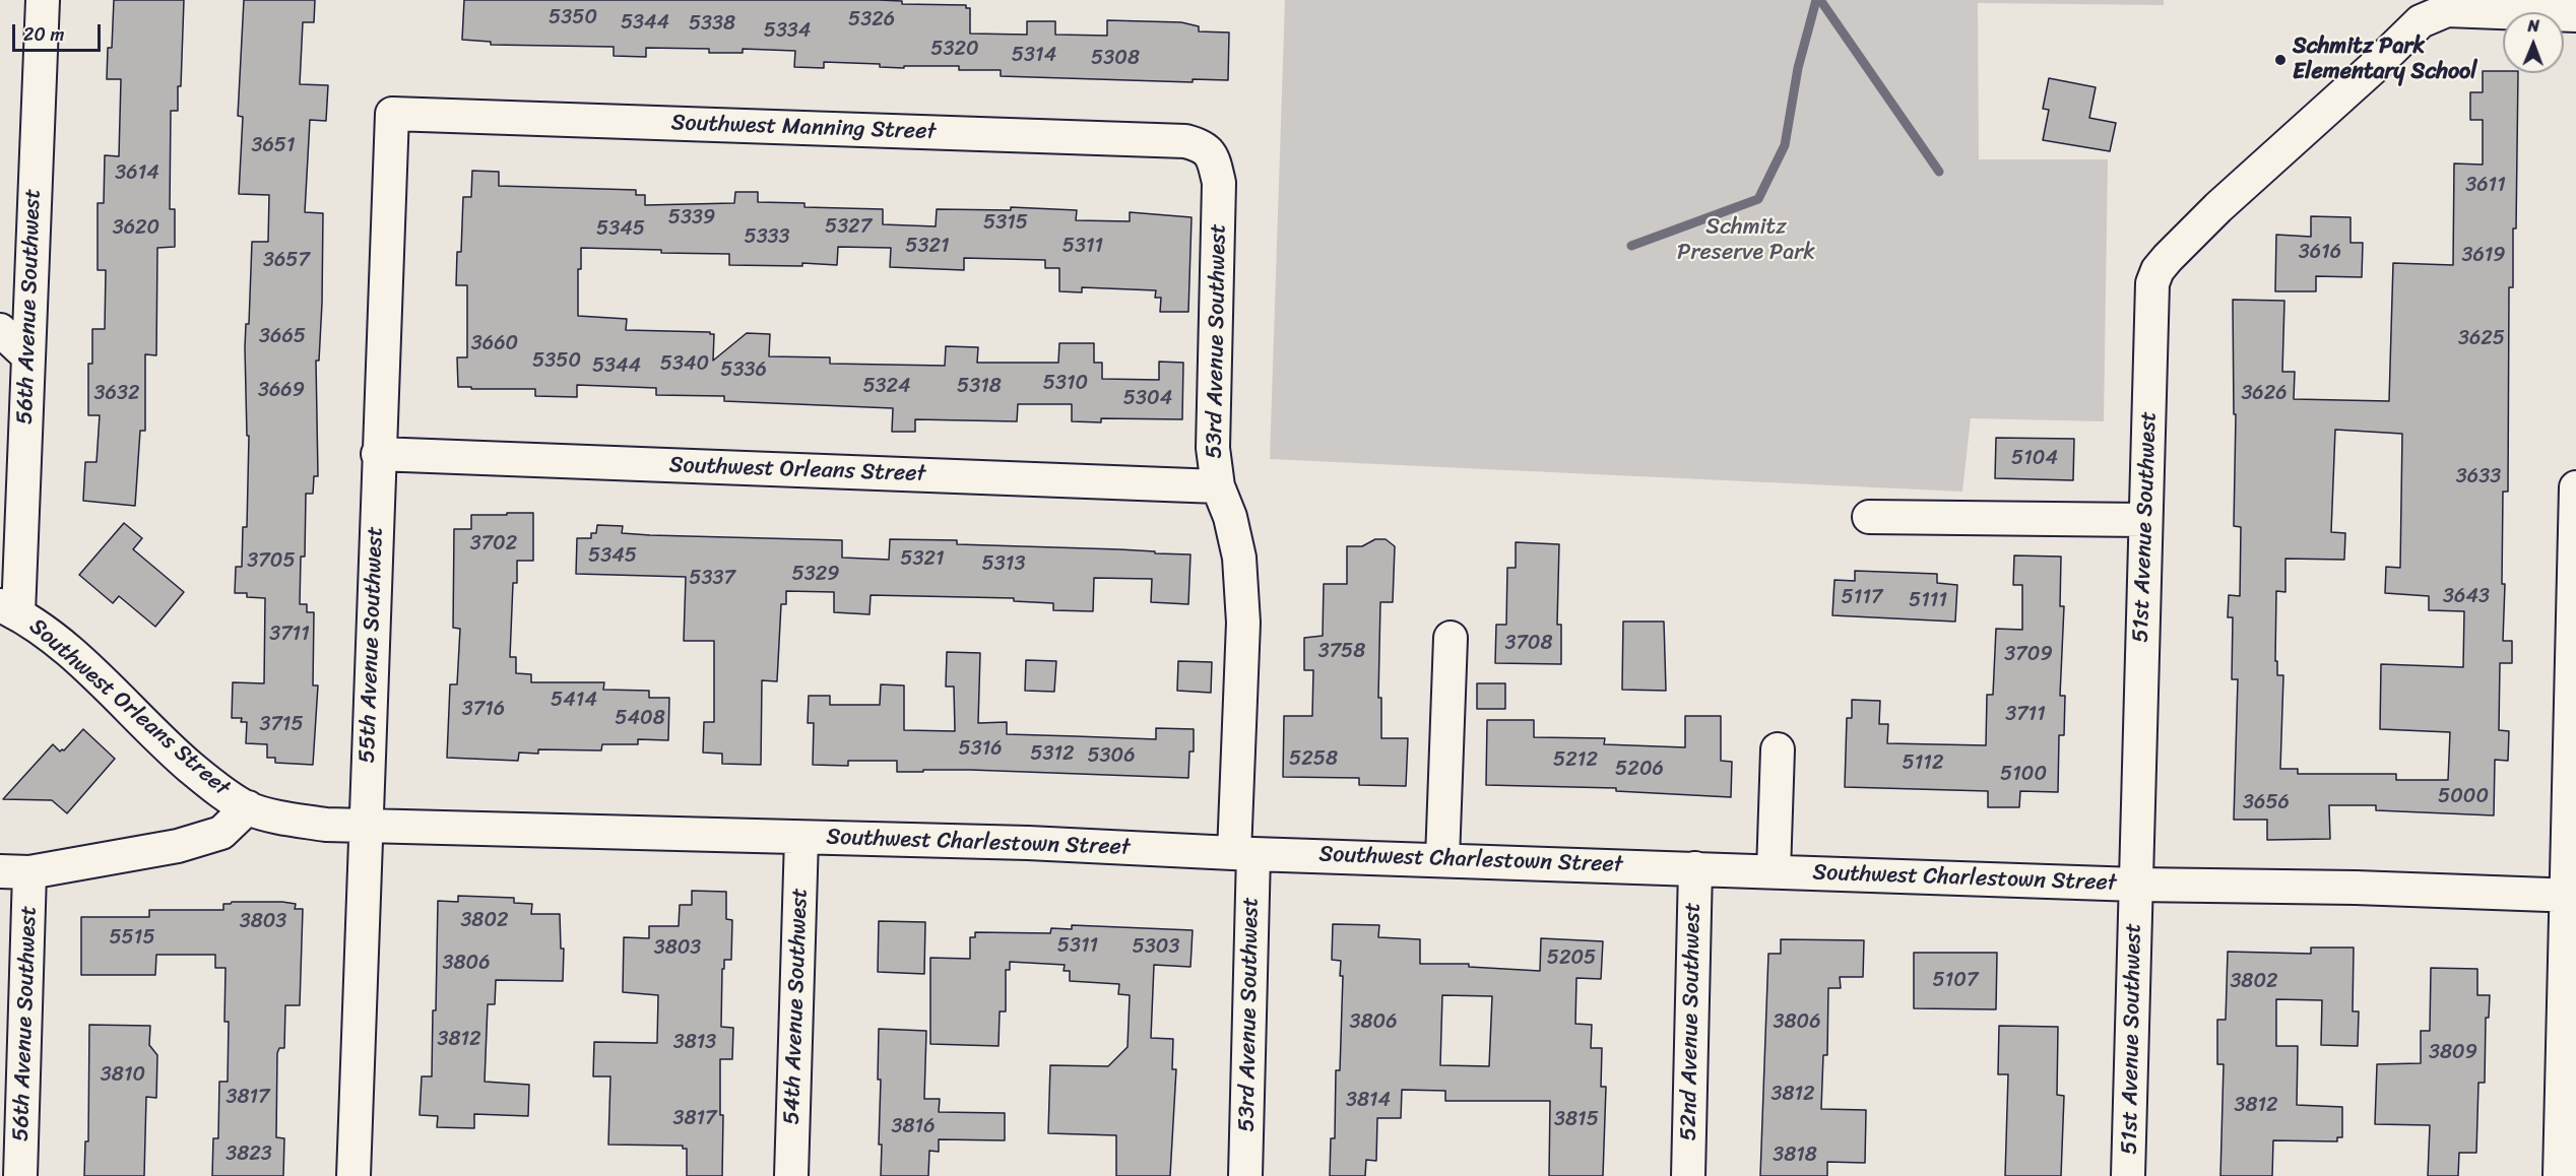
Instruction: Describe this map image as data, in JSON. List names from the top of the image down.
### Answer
{
  "streets": {
    "street": [
      "Southwest Manning Street",
      "56th Avenue Southwest",
      "53rd Avenue Southwest",
      "Southwest Orleans Street",
      "51st Avenue Southwest",
      "55th Avenue Southwest",
      "Southwest Charlestown Street",
      "54th Avenue Southwest",
      "52nd Avenue Southwest"
    ]
  },
  "crossings": [
    ["Southwest Manning Street", "53rd Avenue Southwest"],
    ["Southwest Manning Street", "55th Avenue Southwest"],
    ["56th Avenue Southwest", "Southwest Orleans Street"],
    ["53rd Avenue Southwest", "Southwest Orleans Street"],
    ["53rd Avenue Southwest", "Southwest Charlestown Street"],
    ["Southwest Orleans Street", "55th Avenue Southwest"],
    ["Southwest Orleans Street", "Southwest Charlestown Street"],
    ["51st Avenue Southwest", "Southwest Charlestown Street"],
    ["55th Avenue Southwest", "Southwest Charlestown Street"],
    ["Southwest Charlestown Street", "54th Avenue Southwest"],
    ["Southwest Charlestown Street", "52nd Avenue Southwest"]
  ],
  "parks": ["Schmitz Preserve Park"],
  "places": ["Schmitz Park Elementary School"],
  "house_numbers": [
    "5350",
    "5326",
    "5344",
    "5338",
    "5334",
    "5320",
    "5314",
    "5308",
    "3651",
    "3614",
    "3611",
    "5339",
    "5315",
    "5327",
    "3620",
    "5345",
    "5333",
    "5321",
    "5311",
    "3616",
    "3619",
    "3657",
    "3665",
    "3625",
    "3660",
    "5350",
    "5340",
    "5344",
    "5336",
    "5310",
    "5324",
    "5318",
    "3669",
    "3632",
    "3626",
    "5304",
    "5104",
    "3633",
    "3702",
    "5345",
    "5321",
    "3705",
    "5313",
    "5329",
    "5337",
    "3643",
    "5117",
    "5111",
    "3711",
    "3708",
    "3758",
    "3709",
    "5414",
    "3716",
    "3711",
    "5408",
    "3715",
    "5316",
    "5312",
    "5306",
    "5258",
    "5212",
    "5112",
    "5206",
    "5100",
    "5000",
    "3656",
    "3802",
    "3803",
    "5515",
    "5311",
    "5303",
    "3803",
    "5205",
    "3806",
    "5107",
    "3802",
    "3806",
    "3806",
    "3812",
    "3813",
    "3809",
    "3810",
    "3812",
    "3817",
    "3814",
    "3812",
    "3817",
    "3815",
    "3816",
    "3823",
    "3818"
  ],
  "scale_bar": "20 m",
  "north": "top"
}
